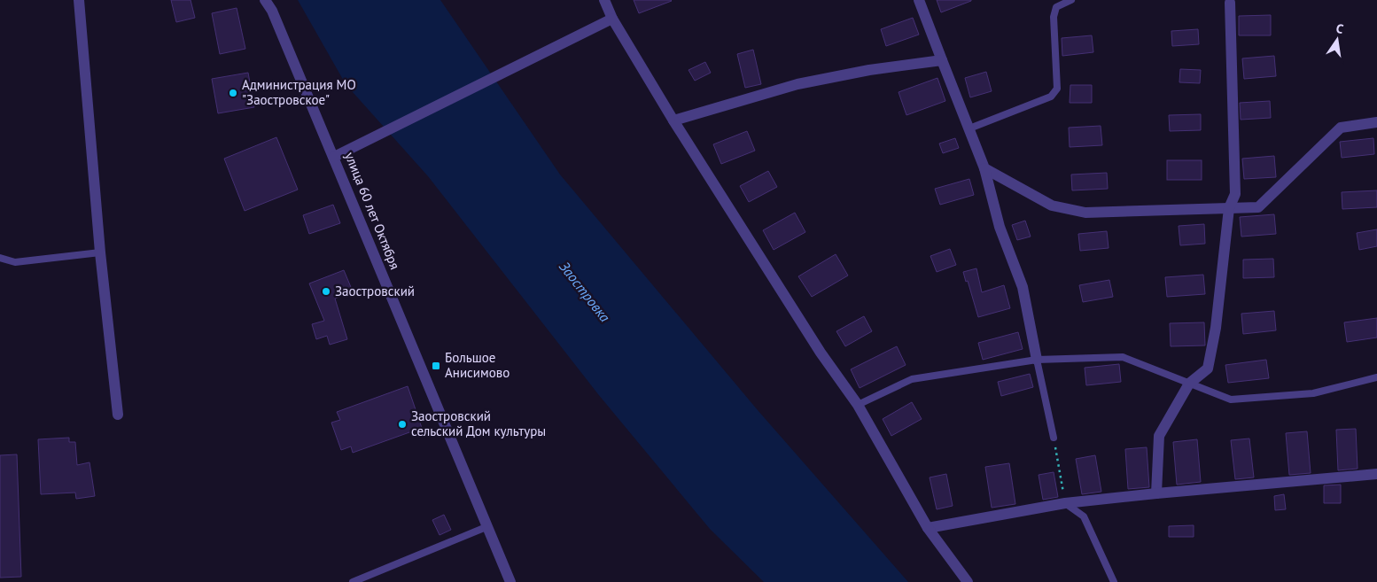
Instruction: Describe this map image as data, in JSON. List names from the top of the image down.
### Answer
{
  "streets": {
    "street": ["улица 60 лет Октября"]
  },
  "water": ["Заостровка"],
  "places": {
    "other": ["Администрация МО \"Заостровское\"", "Заостровский", "Заостровский сельский Дом культуры"],
    "transit": ["Большое Анисимово"]
  },
  "north": "top"
}
